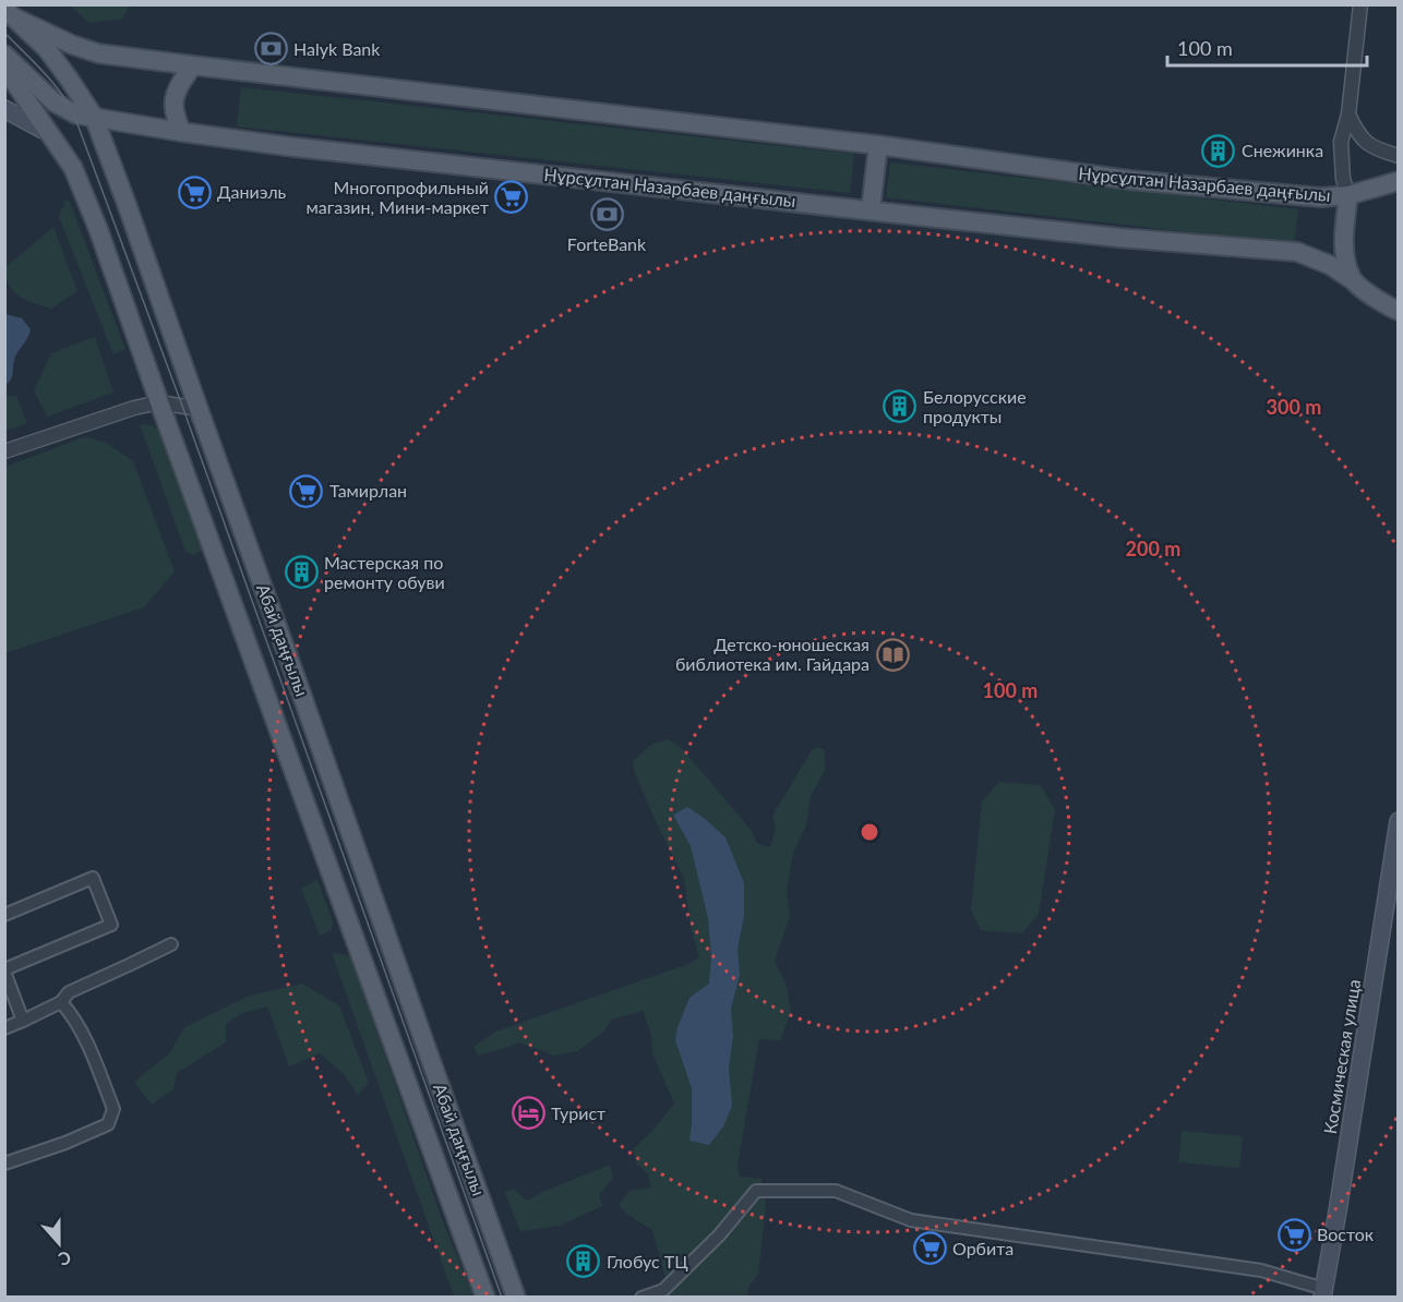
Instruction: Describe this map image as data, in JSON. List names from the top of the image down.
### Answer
{
  "streets": {
    "main road": ["Нұрсұлтан Назарбаев даңғылы", "Абай даңғылы", "Космическая улица"]
  },
  "crossings": [
    ["Нұрсұлтан Назарбаев даңғылы", "Абай даңғылы"]
  ],
  "places": {
    "bank": ["Halyk Bank", "ForteBank"],
    "building": [
      "Снежинка",
      "Белорусские продукты",
      "Мастерская по ремонту обуви",
      "Глобус ТЦ"
    ],
    "supermarket": [
      "Даниэль",
      "Многопрофильный магазин, Мини-маркет",
      "Тамирлан",
      "Восток",
      "Орбита"
    ],
    "library": ["Детско-юношеская библиотека им. Гайдара"],
    "hotel": ["Турист"]
  },
  "scale_bar": "100 m",
  "north": "bottom",
  "rings": ["300 m", "200 m", "100 m"]
}
